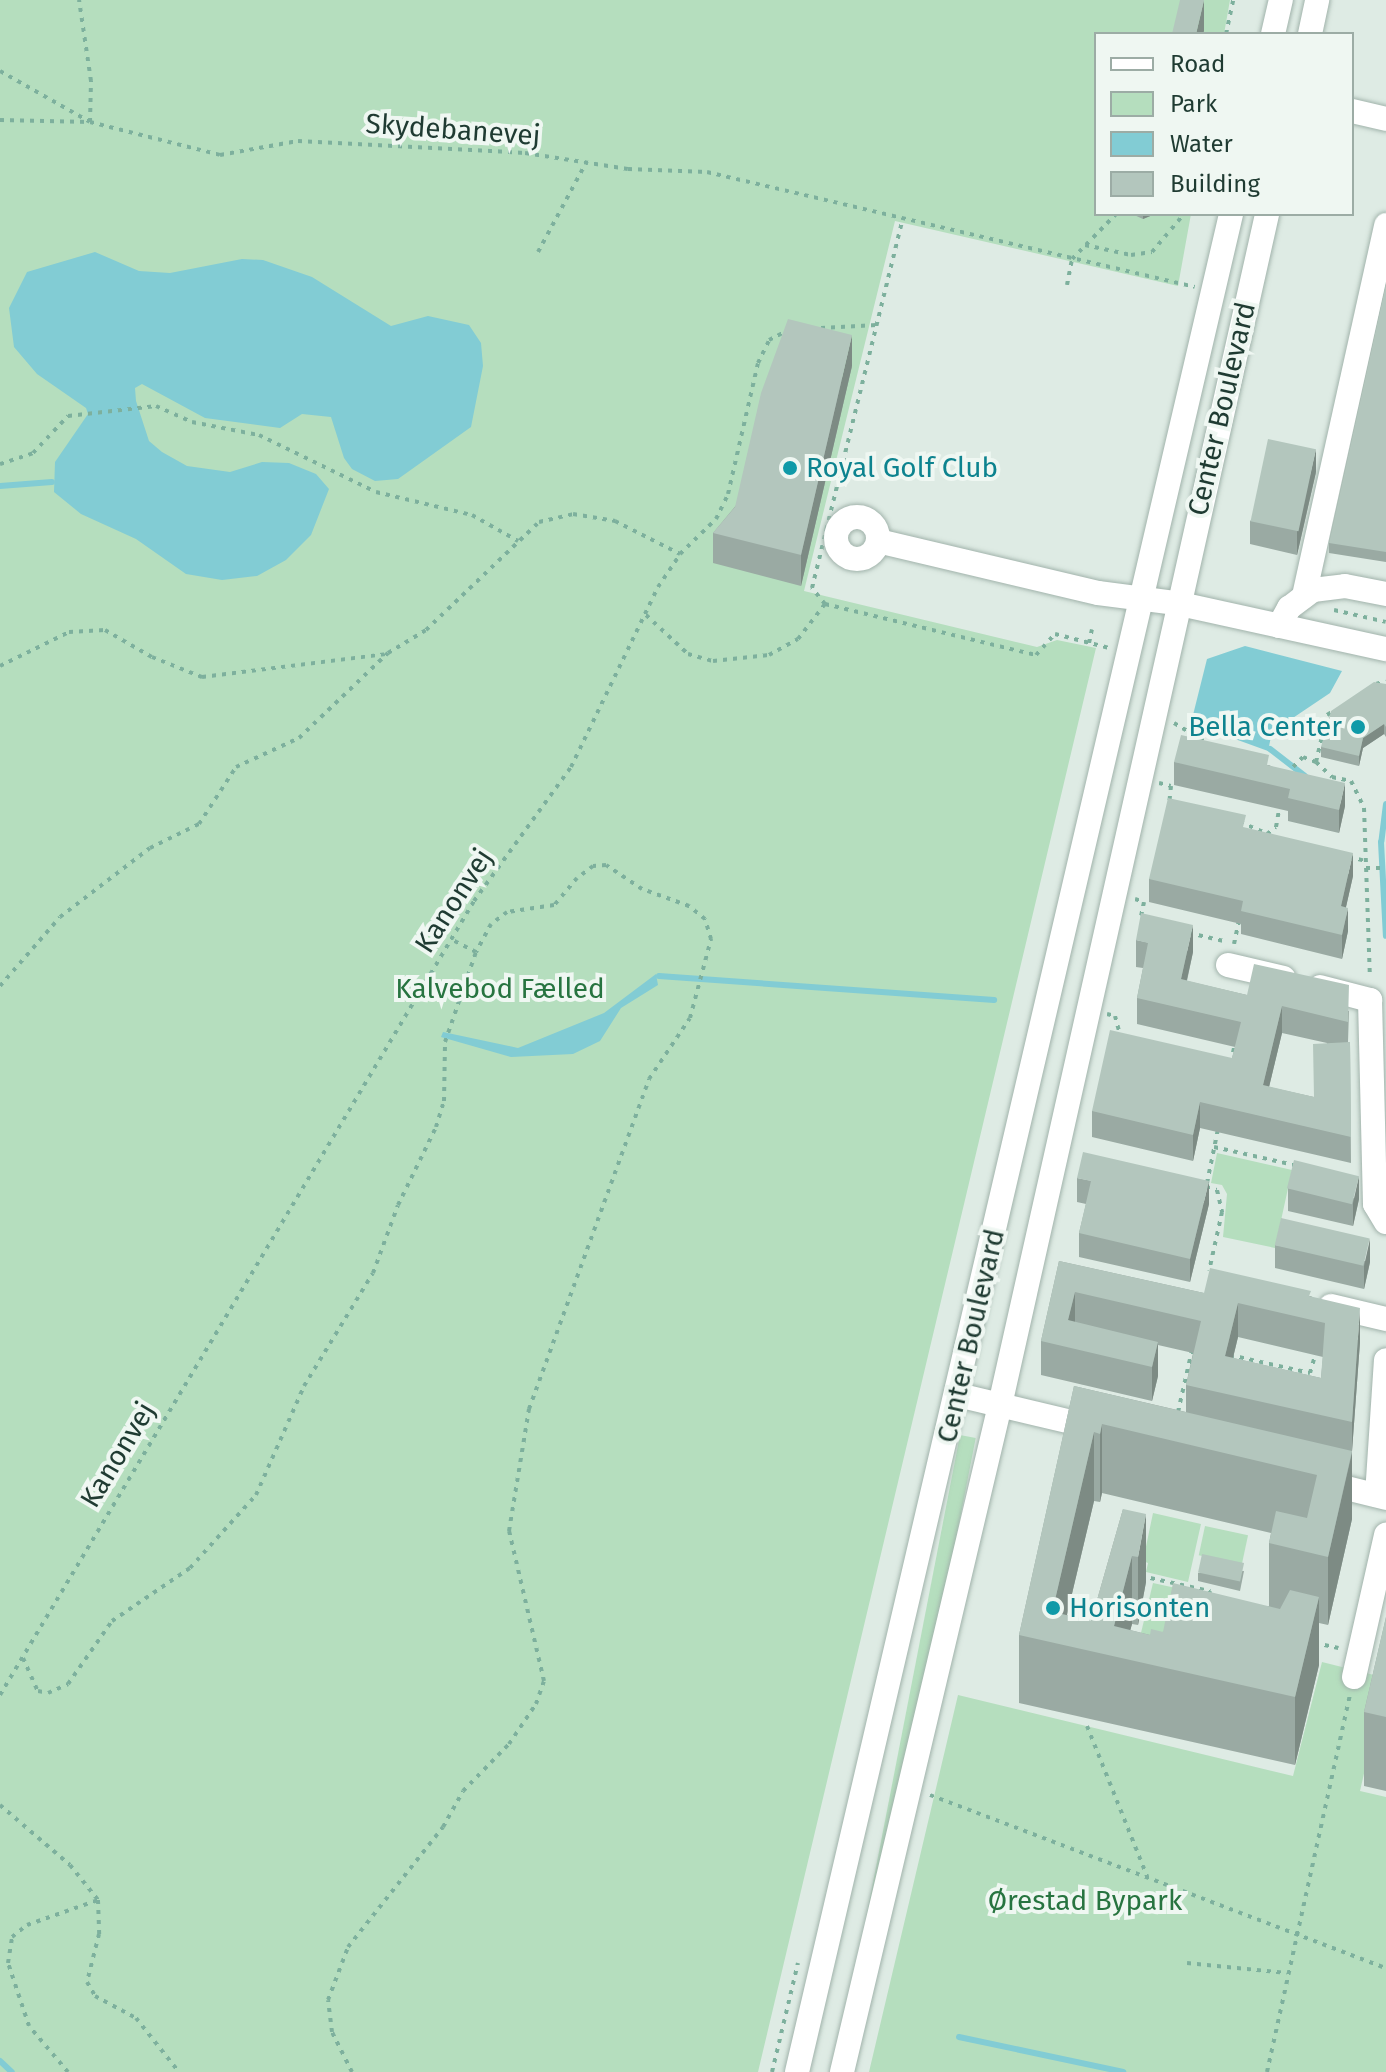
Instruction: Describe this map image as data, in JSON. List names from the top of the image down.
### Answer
{
  "streets": {
    "street": ["Center Boulevard"],
    "path": ["Skydebanevej", "Kanonvej"]
  },
  "parks": ["Kalvebod Fælled", "Ørestad Bypark"],
  "places": ["Royal Golf Club", "Bella Center", "Horisonten"],
  "legend": [
    "Road",
    "Park",
    "Water",
    "Building"
  ]
}
